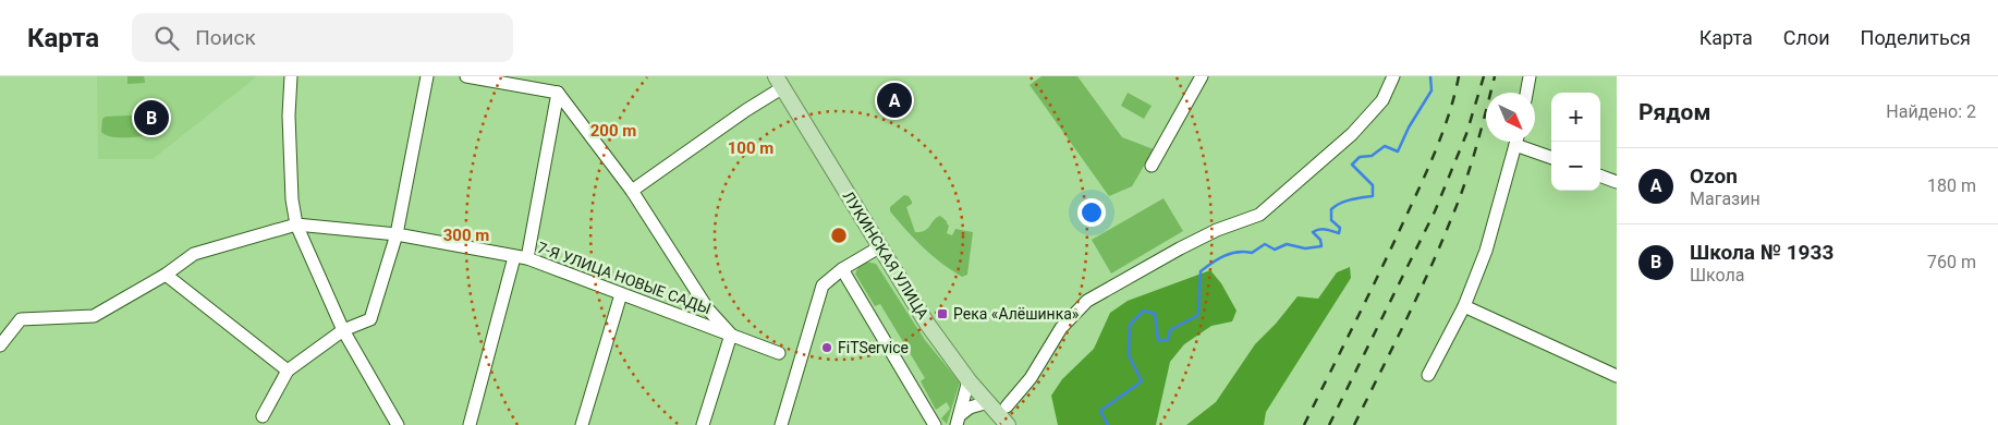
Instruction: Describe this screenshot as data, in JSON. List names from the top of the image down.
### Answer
{
  "streets": {
    "main road": ["ЛУКИНСКАЯ УЛИЦА"],
    "street": ["7-Я УЛИЦА НОВЫЕ САДЫ"]
  },
  "places": {
    "transit": ["Река «Алёшинка»"],
    "other": ["FiTService"]
  },
  "north": "bottom right",
  "page": {
    "header": "Карта",
    "search": "Поиск",
    "nav": ["Карта", "Слои", "Поделиться"],
    "heading": ["Рядом", "Найдено: 2"],
    "pins": ["A", "B"],
    "map_buttons": ["+", "−"],
    "list": [
      {
        "mark": "A",
        "name": "Ozon",
        "note": "Магазин",
        "value": "180 m"
      },
      {
        "mark": "B",
        "name": "Школа № 1933",
        "note": "Школа",
        "value": "760 m"
      }
    ]
  },
  "rings": ["200 m", "100 m", "300 m"]
}
